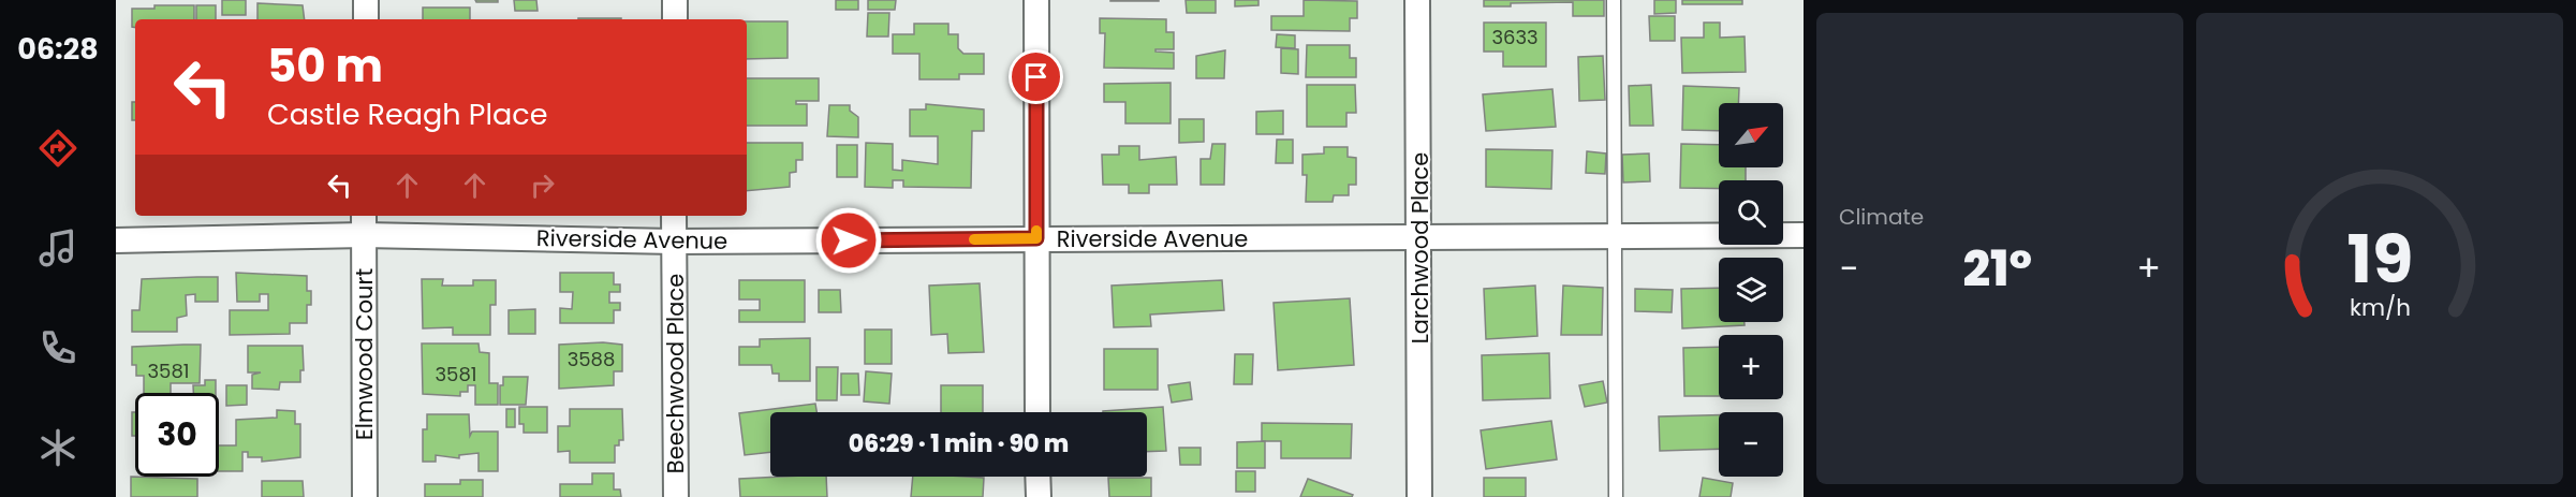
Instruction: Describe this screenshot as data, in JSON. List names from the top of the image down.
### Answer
{
  "streets": {
    "street": [
      "Riverside Avenue",
      "Larchwood Place",
      "Elmwood Court",
      "Beechwood Place"
    ]
  },
  "crossings": [
    ["Riverside Avenue", "Larchwood Place"],
    ["Riverside Avenue", "Elmwood Court"],
    ["Riverside Avenue", "Beechwood Place"]
  ],
  "house_numbers": [
    "3633",
    "3588",
    "3581",
    "3581"
  ],
  "north": "top right",
  "page": {
    "tabs": "06:28",
    "tile": "Climate",
    "turn": ["50 m", "Castle Reagh Place"],
    "map_buttons": ["+", "−"],
    "heat": ["−", "21°", "+"],
    "limit": "30",
    "trip": "06:29 · 1 min · 90 m",
    "gauge": ["19", "km/h"]
  }
}
